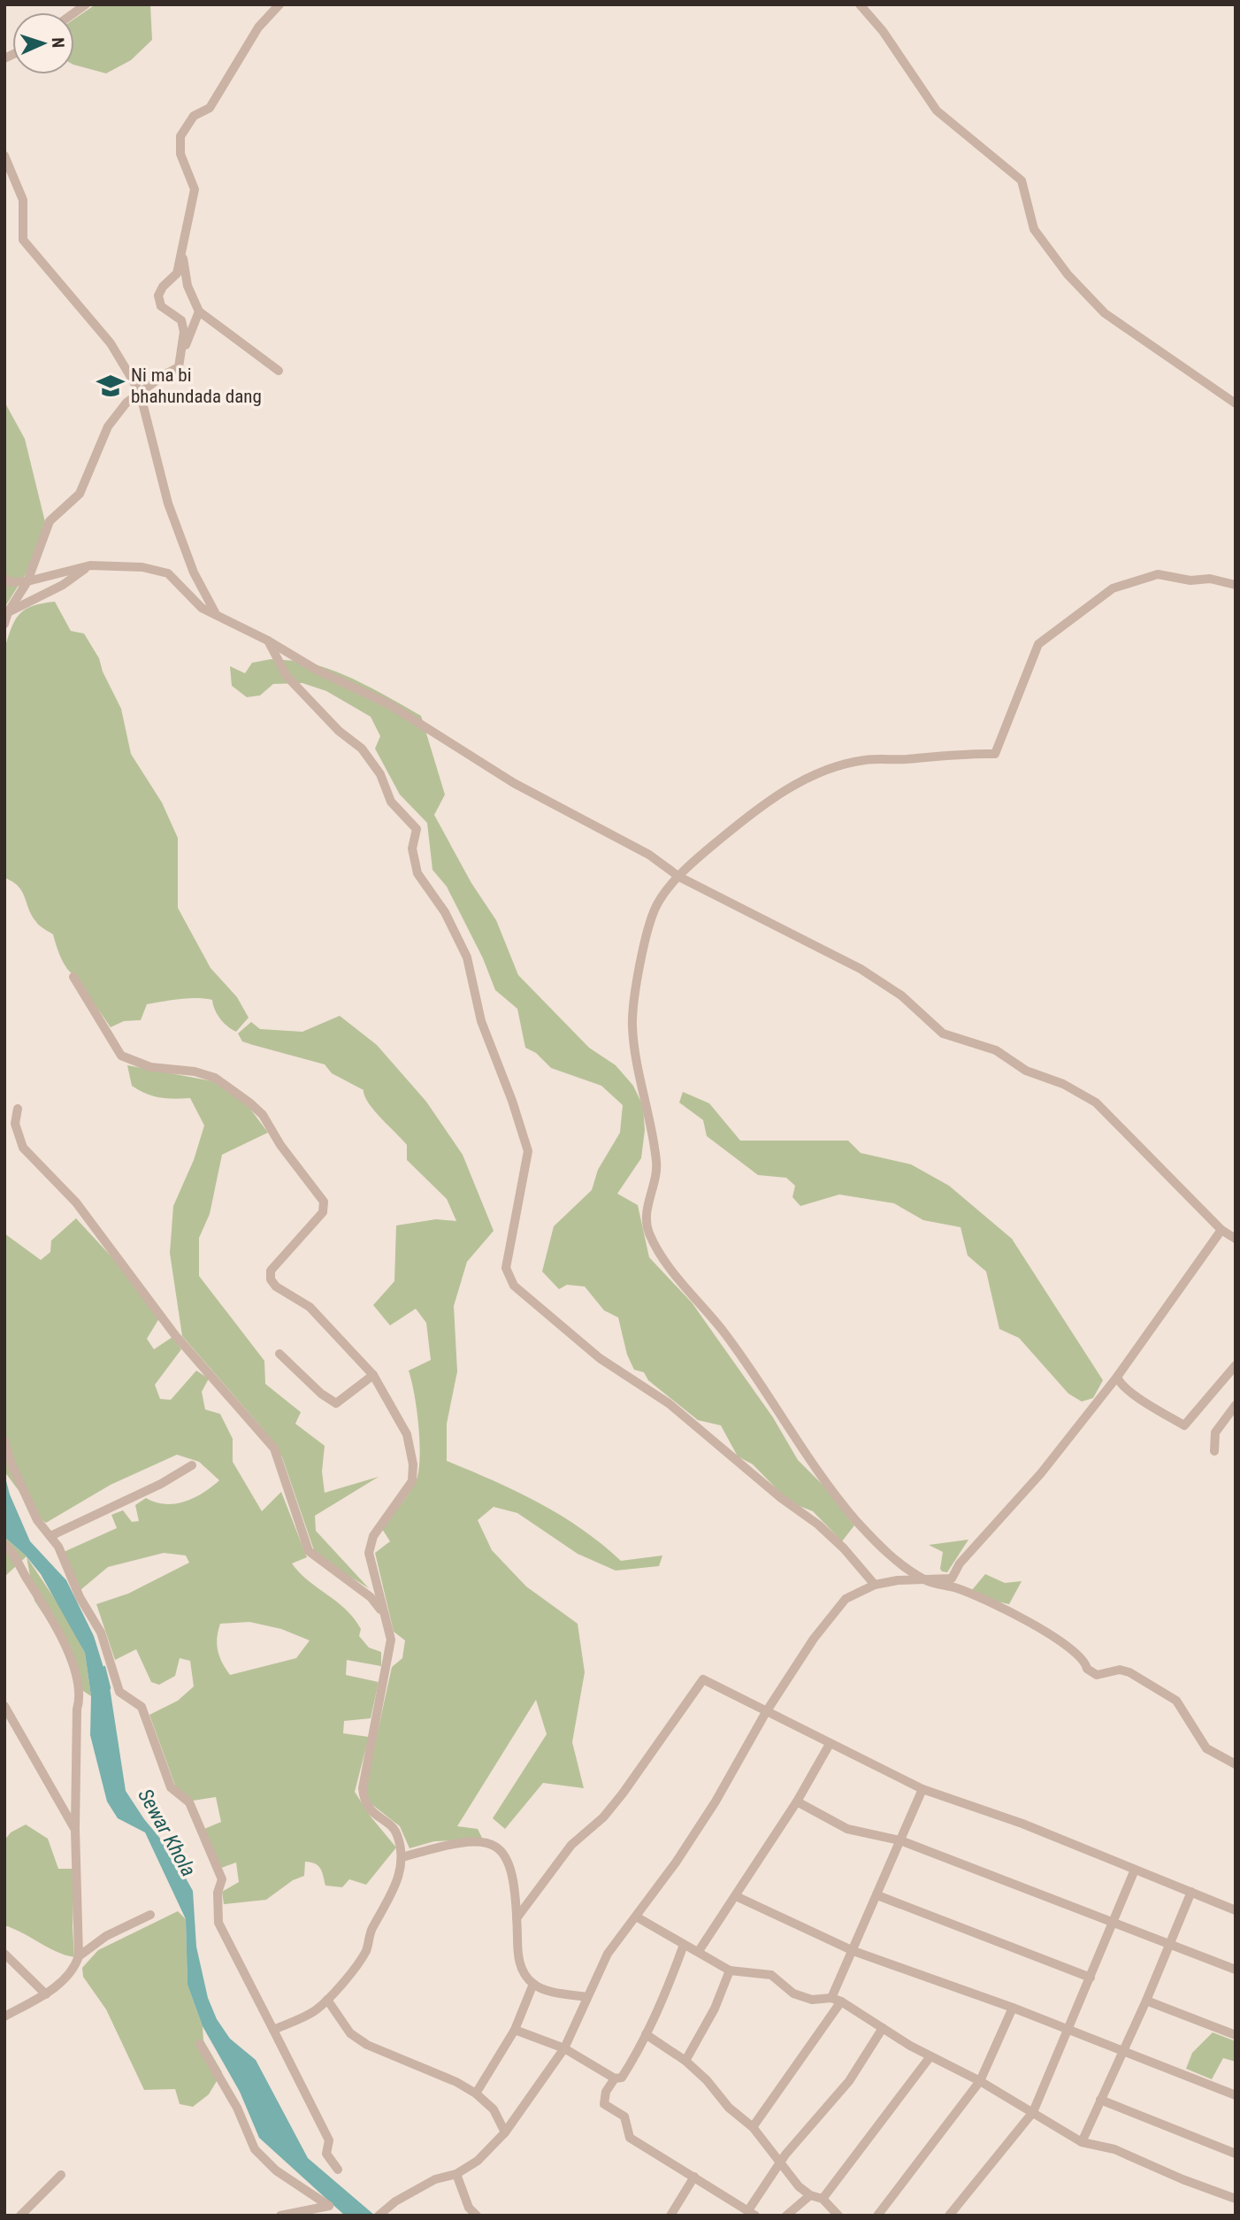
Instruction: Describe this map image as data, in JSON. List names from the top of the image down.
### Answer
{
  "water": ["Sewar Khola"],
  "places": {
    "school or university": ["Ni ma bi bhahundada dang"]
  },
  "north": "right"
}
